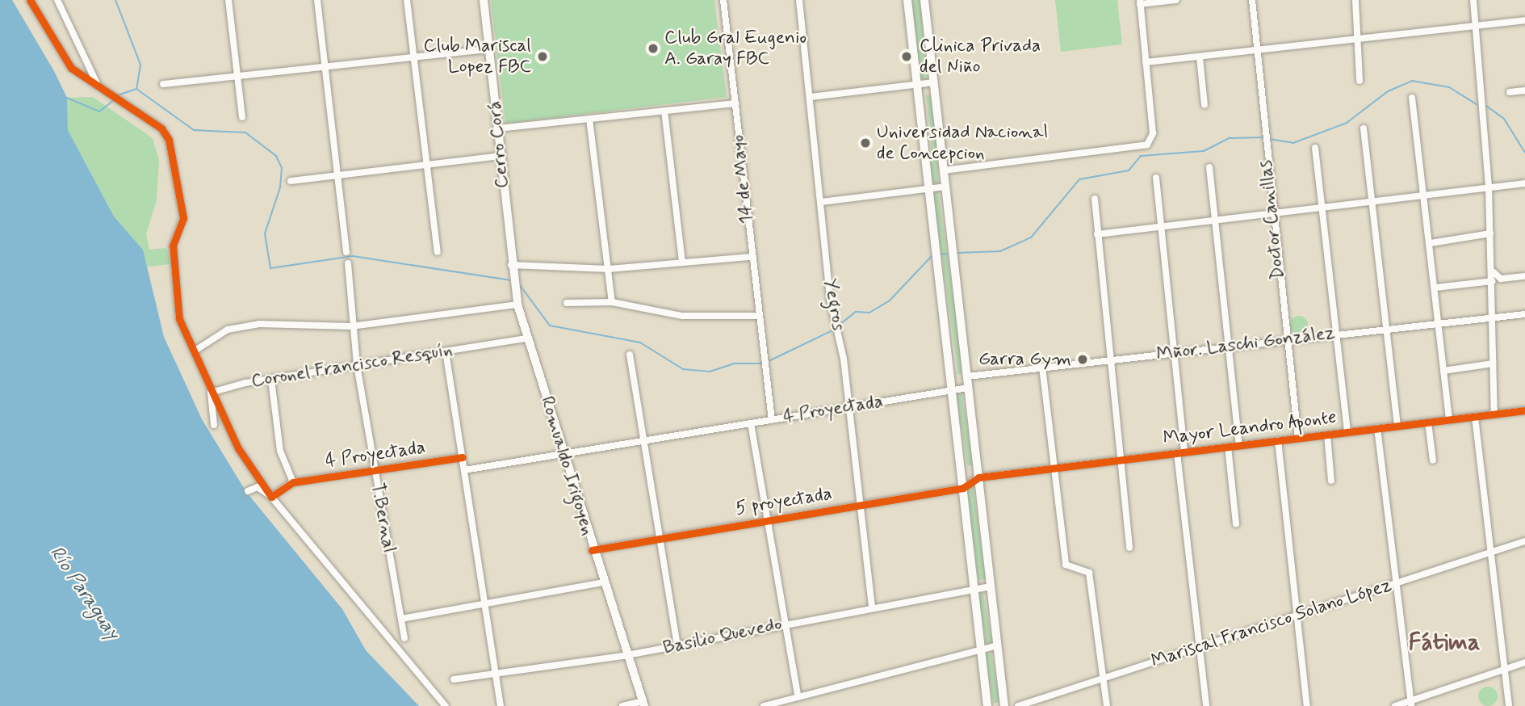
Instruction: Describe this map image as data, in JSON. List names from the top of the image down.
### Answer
{
  "streets": {
    "street": [
      "Cerro Corá",
      "14 de Mayo",
      "Doctor Canillas",
      "Yegros",
      "Mñor. Laschi González",
      "Coronel Francisco Resquín",
      "4 Proyectada",
      "Mayor Leandro Aponte",
      "Romualdo Irigoyen",
      "5 proyectada",
      "T.Bernal",
      "Mariscal Francisco Solano López",
      "Basilio Quevedo"
    ]
  },
  "crossings": [
    ["Cerro Corá", "Romualdo Irigoyen"],
    ["14 de Mayo", "4 Proyectada"],
    ["Doctor Canillas", "Mñor. Laschi González"],
    ["Doctor Canillas", "Mayor Leandro Aponte"],
    ["Yegros", "4 Proyectada"],
    ["Yegros", "5 proyectada"],
    ["Yegros", "Basilio Quevedo"],
    ["Coronel Francisco Resquín", "Romualdo Irigoyen"],
    ["Coronel Francisco Resquín", "T.Bernal"],
    ["4 Proyectada", "Romualdo Irigoyen"],
    ["4 Proyectada", "T.Bernal"],
    ["Mayor Leandro Aponte", "5 proyectada"],
    ["Romualdo Irigoyen", "5 proyectada"],
    ["Romualdo Irigoyen", "Basilio Quevedo"]
  ],
  "districts": ["Fátima"],
  "water": ["Río Paraguay"],
  "places": [
    "Club Gral Eugenio A. Garay FBC",
    "Club Mariscal Lopez FBC",
    "Clinica Privada del Niño",
    "Universidad Nacional de Concepcion",
    "Garra Gym"
  ]
}
